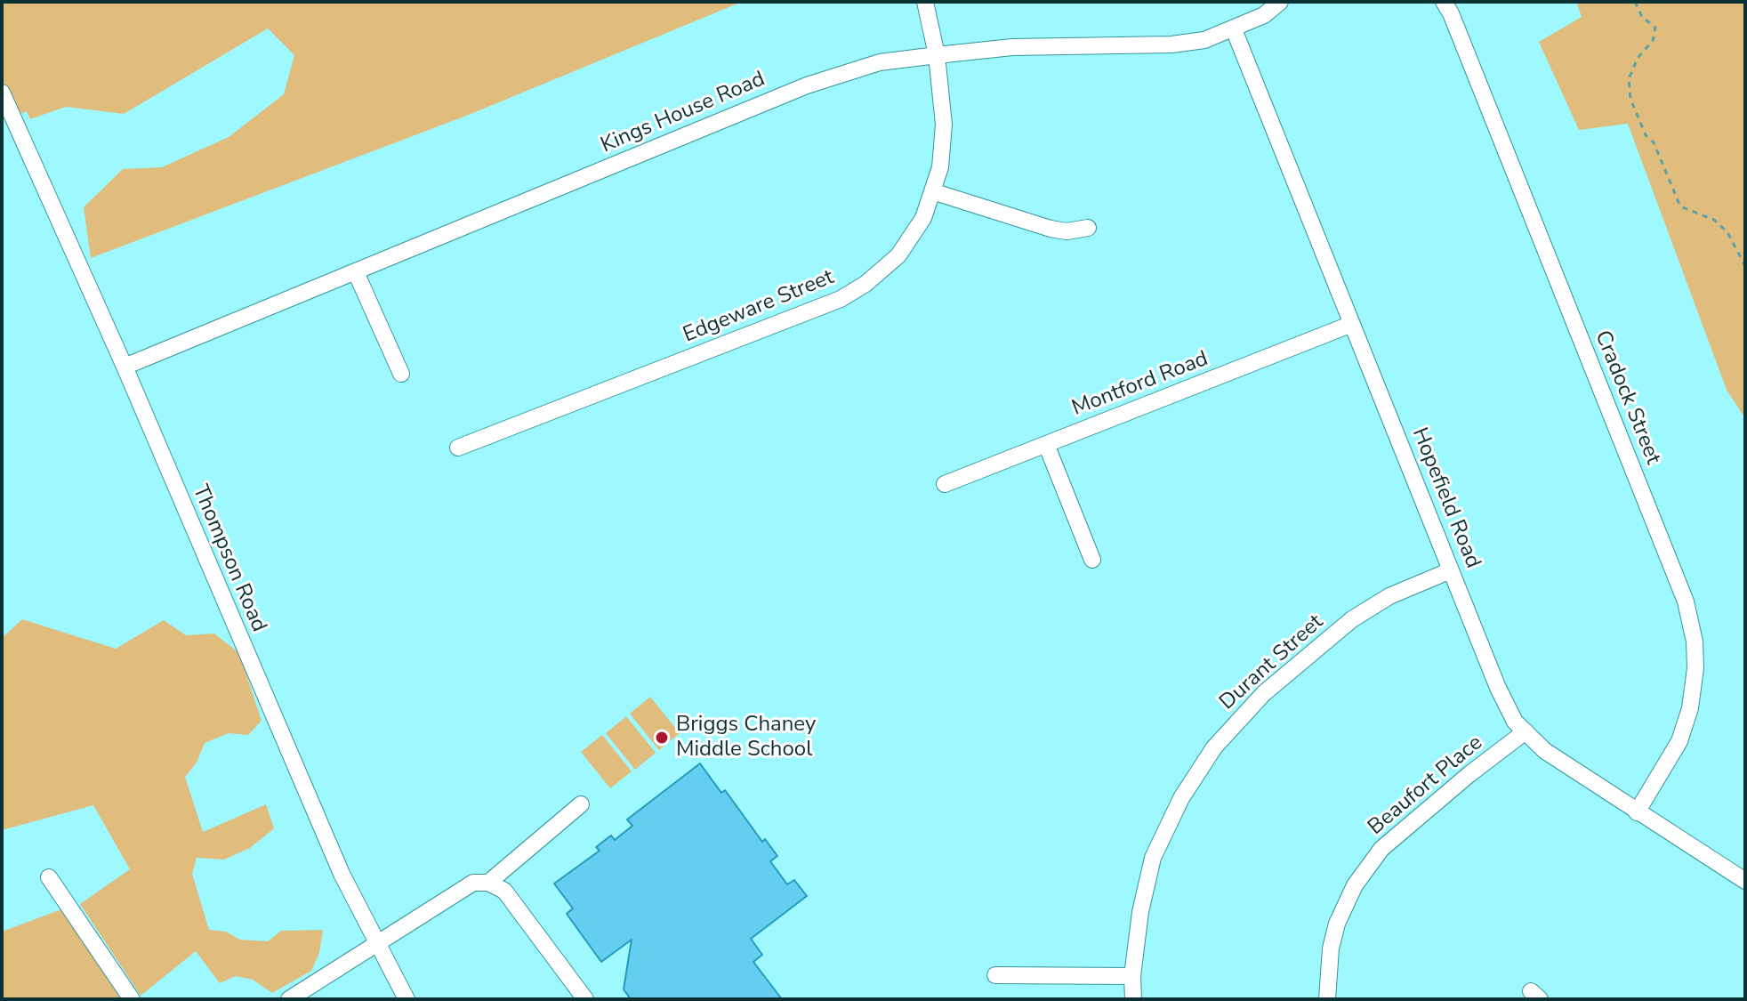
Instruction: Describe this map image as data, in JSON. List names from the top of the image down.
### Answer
{
  "streets": {
    "street": [
      "Kings House Road",
      "Edgeware Street",
      "Montford Road",
      "Cradock Street",
      "Hopefield Road",
      "Thompson Road",
      "Durant Street",
      "Beaufort Place"
    ]
  },
  "crossings": [
    ["Kings House Road", "Edgeware Street"],
    ["Kings House Road", "Hopefield Road"],
    ["Kings House Road", "Thompson Road"],
    ["Montford Road", "Hopefield Road"],
    ["Cradock Street", "Hopefield Road"],
    ["Hopefield Road", "Durant Street"],
    ["Hopefield Road", "Beaufort Place"]
  ],
  "places": ["Briggs Chaney Middle School"]
}
